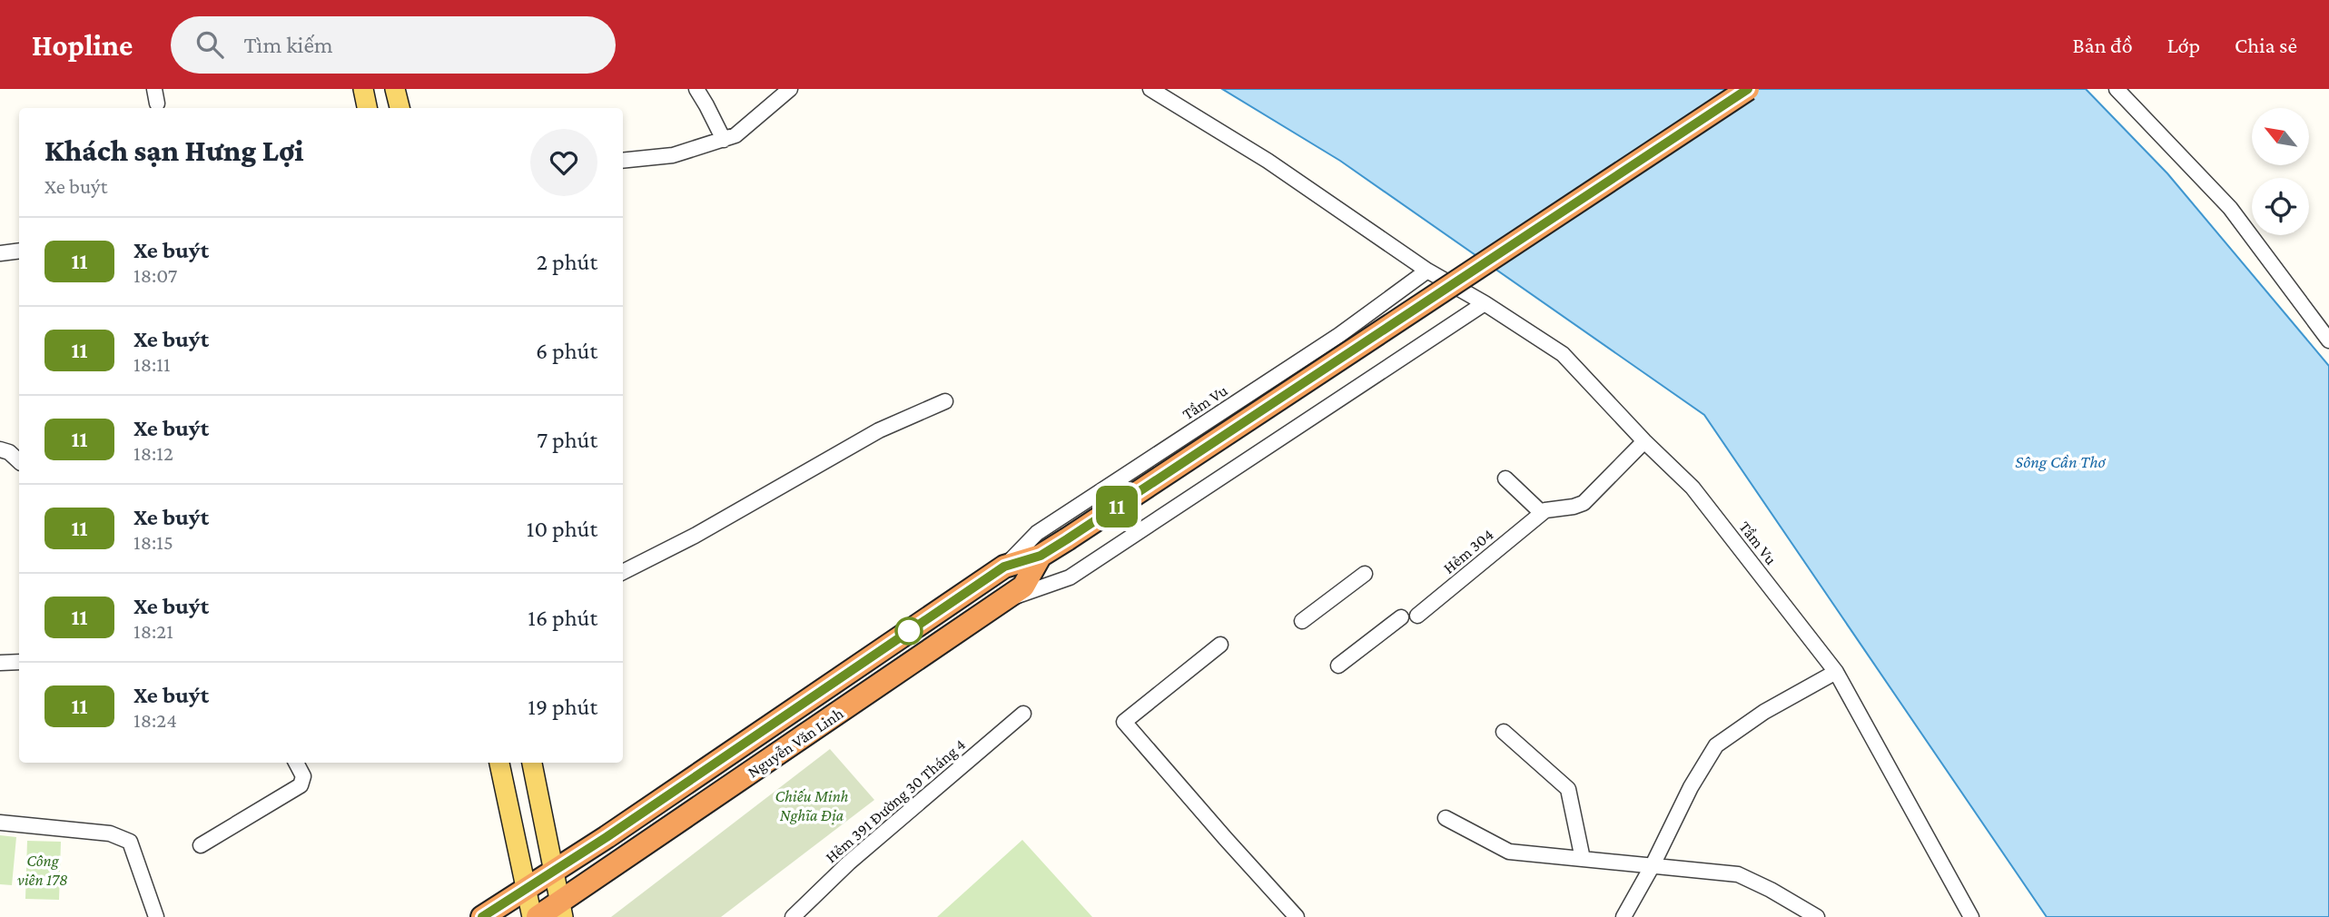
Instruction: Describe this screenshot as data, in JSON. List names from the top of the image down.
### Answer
{
  "streets": {
    "highway": ["Nguyễn Văn Linh"],
    "street": ["Tầm Vu", "Hẻm 304", "Hẻm 391 Đường 30 Tháng 4"]
  },
  "crossings": [
    ["Tầm Vu", "Hẻm 304"],
    ["Tầm Vu", "Nguyễn Văn Linh"]
  ],
  "water": ["Sông Cần Thơ"],
  "parks": ["Chiếu Minh Nghĩa Địa", "Công viên 178"],
  "lines": ["bus line 11"],
  "north": "top left",
  "page": {
    "header": "Hopline",
    "search": "Tìm kiếm",
    "nav": ["Bản đồ", "Lớp", "Chia sẻ"],
    "on_map": "11",
    "heading": ["Khách sạn Hưng Lợi", "Xe buýt"],
    "list": [
      {
        "mark": "11",
        "name": "Xe buýt",
        "note": "18:07",
        "value": "2 phút"
      },
      {
        "mark": "11",
        "name": "Xe buýt",
        "note": "18:11",
        "value": "6 phút"
      },
      {
        "mark": "11",
        "name": "Xe buýt",
        "note": "18:12",
        "value": "7 phút"
      },
      {
        "mark": "11",
        "name": "Xe buýt",
        "note": "18:15",
        "value": "10 phút"
      },
      {
        "mark": "11",
        "name": "Xe buýt",
        "note": "18:21",
        "value": "16 phút"
      },
      {
        "mark": "11",
        "name": "Xe buýt",
        "note": "18:24",
        "value": "19 phút"
      }
    ]
  }
}
